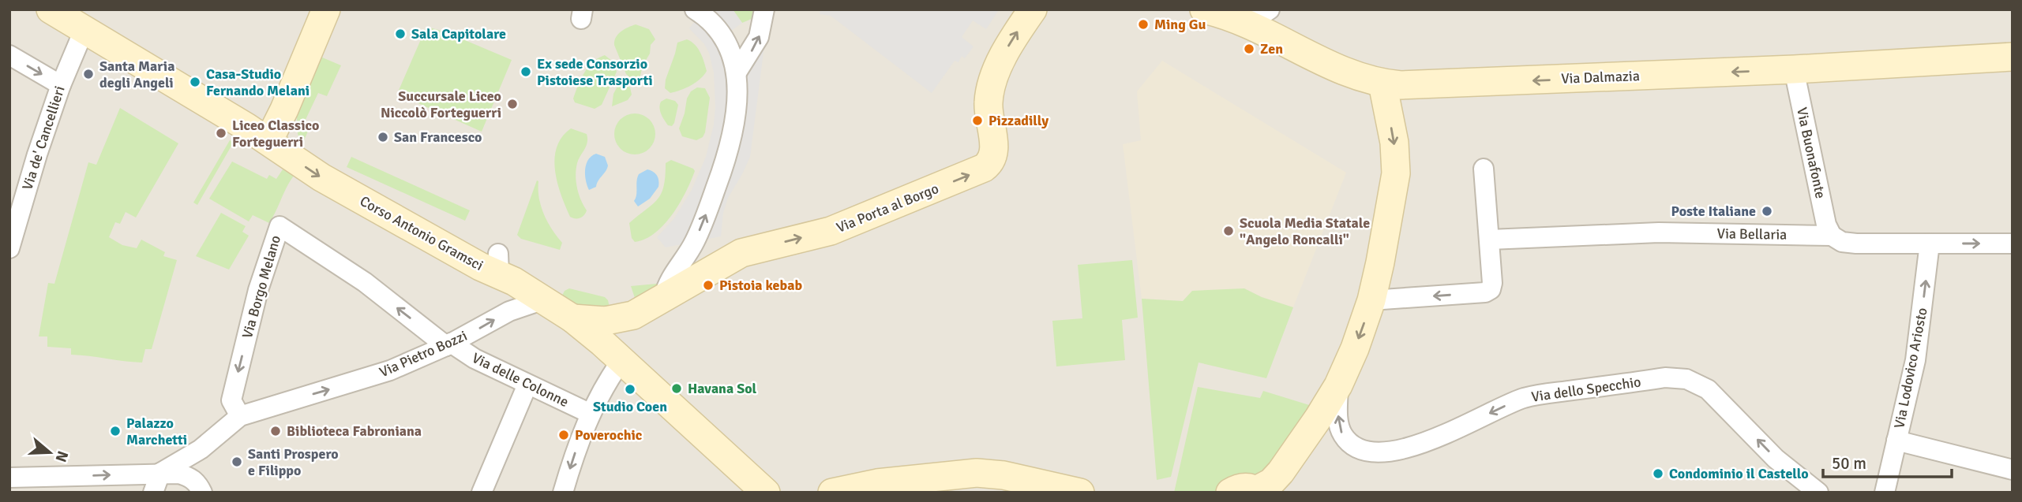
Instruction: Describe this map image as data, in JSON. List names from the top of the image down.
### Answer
{
  "streets": {
    "street": [
      "Via Dalmazia",
      "Via de' Cancellieri",
      "Via Buonafonte",
      "Via Porta al Borgo",
      "Corso Antonio Gramsci",
      "Via Bellaria",
      "Via Borgo Melano",
      "Via Pietro Bozzi",
      "Via Lodovico Ariosto",
      "Via delle Colonne",
      "Via dello Specchio"
    ]
  },
  "crossings": [
    ["Via Dalmazia", "Via Buonafonte"],
    ["Via Dalmazia", "Via dello Specchio"],
    ["Via de' Cancellieri", "Corso Antonio Gramsci"],
    ["Via Buonafonte", "Via Bellaria"],
    ["Corso Antonio Gramsci", "Via Pietro Bozzi"],
    ["Via Bellaria", "Via Lodovico Ariosto"],
    ["Via Borgo Melano", "Via Pietro Bozzi"],
    ["Via Borgo Melano", "Via delle Colonne"],
    ["Via Pietro Bozzi", "Via delle Colonne"]
  ],
  "one_way": [
    "Via Dalmazia",
    "Via Porta al Borgo",
    "Corso Antonio Gramsci",
    "Via Pietro Bozzi",
    "Via Lodovico Ariosto"
  ],
  "places": [
    "Ming Gu",
    "Sala Capitolare",
    "Zen",
    "Ex sede Consorzio Pistoiese Trasporti",
    "Santa Maria degli Angeli",
    "Casa-Studio Fernando Melani",
    "Succursale Liceo Niccolò Forteguerri",
    "Pizzadilly",
    "Liceo Classico Forteguerri",
    "San Francesco",
    "Poste Italiane",
    "Scuola Media Statale \"Angelo Roncalli\"",
    "Pistoia kebab",
    "Havana Sol",
    "Studio Coen",
    "Palazzo Marchetti",
    "Biblioteca Fabroniana",
    "Poverochic",
    "Santi Prospero e Filippo",
    "Condominio il Castello"
  ],
  "scale_bar": "50 m",
  "north": "right"
}
